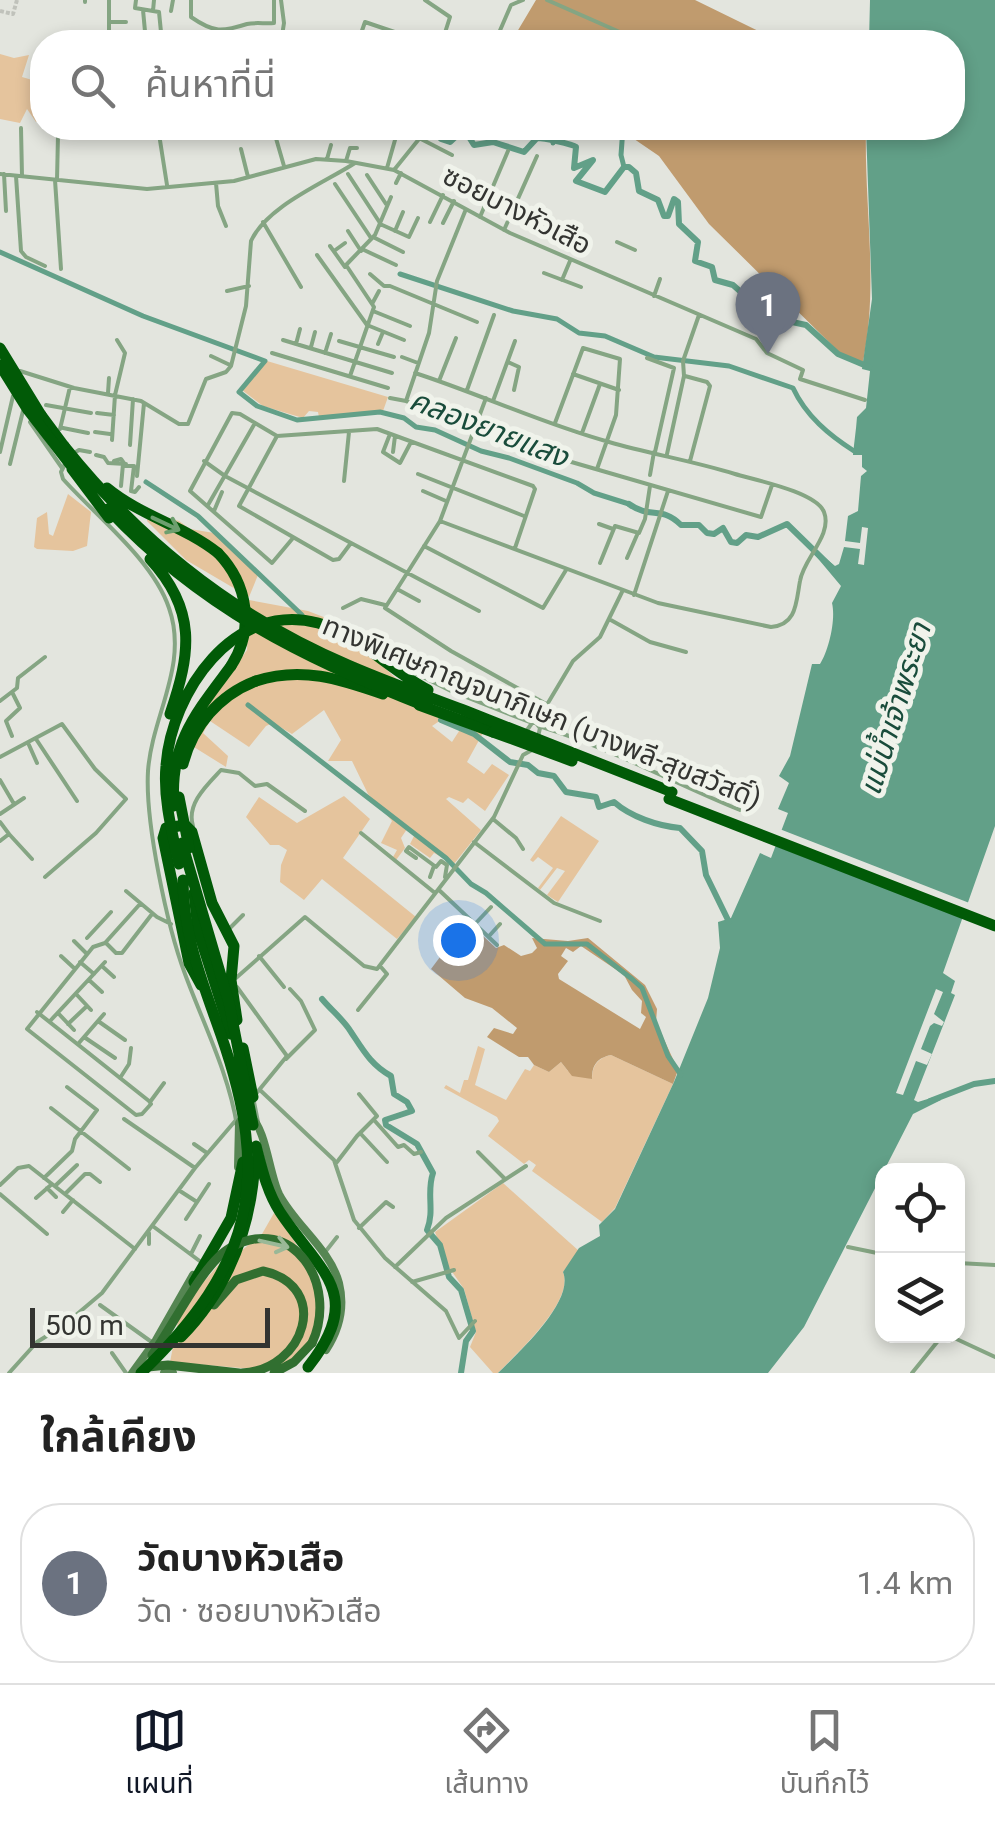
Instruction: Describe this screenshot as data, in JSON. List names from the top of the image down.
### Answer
{
  "streets": {
    "highway": ["ทางพิเศษกาญจนาภิเษก (บางพลี-สุขสวัสดิ์)"],
    "street": ["ซอยบางหัวเสือ"]
  },
  "water": ["คลองยายแสง", "แม่น้ำเจ้าพระยา"],
  "scale_bar": "500 m",
  "page": {
    "search": "ค้นหาที่นี่",
    "pins": "1",
    "scale": "500 m",
    "heading": "ใกล้เคียง",
    "list": [
      {
        "mark": "1",
        "name": "วัดบางหัวเสือ",
        "note": "วัด · ซอยบางหัวเสือ",
        "value": "1.4 km"
      }
    ],
    "nav": ["แผนที่", "เส้นทาง", "บันทึกไว้"]
  }
}
